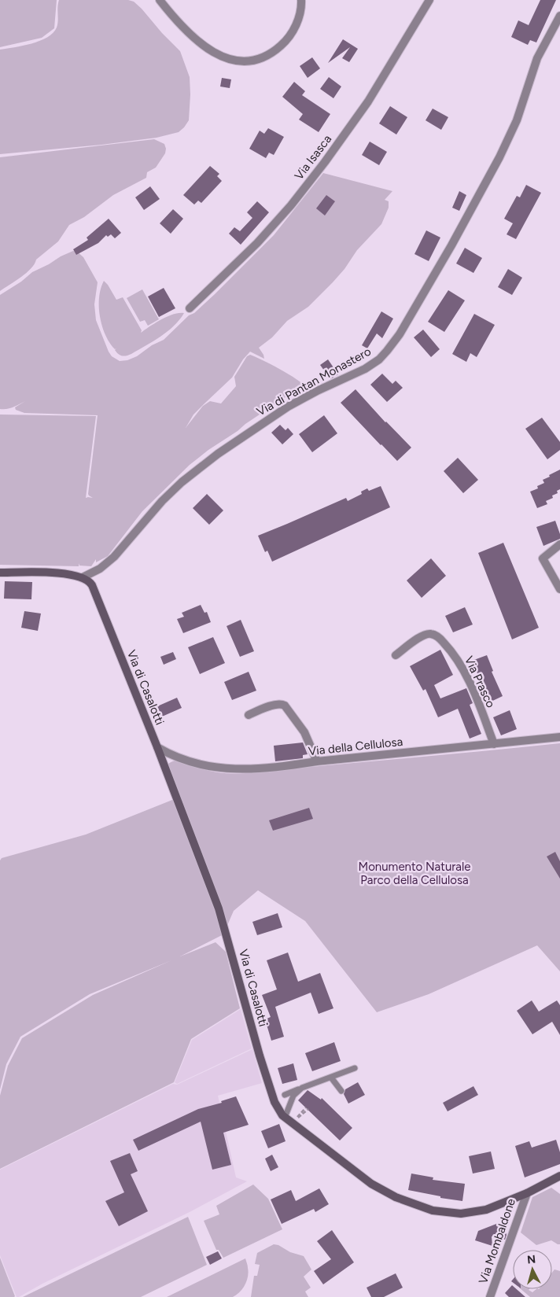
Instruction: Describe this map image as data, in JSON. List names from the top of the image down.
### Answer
{
  "streets": {
    "street": [
      "Via Isasca",
      "Via di Pantan Monastero",
      "Via Prasco",
      "Via di Casalotti",
      "Via della Cellulosa",
      "Via Mombaldone"
    ]
  },
  "crossings": [
    ["Via di Pantan Monastero", "Via di Casalotti"],
    ["Via Prasco", "Via della Cellulosa"],
    ["Via di Casalotti", "Via della Cellulosa"],
    ["Via di Casalotti", "Via Mombaldone"]
  ],
  "parks": ["Monumento Naturale Parco della Cellulosa"],
  "north": "top"
}
